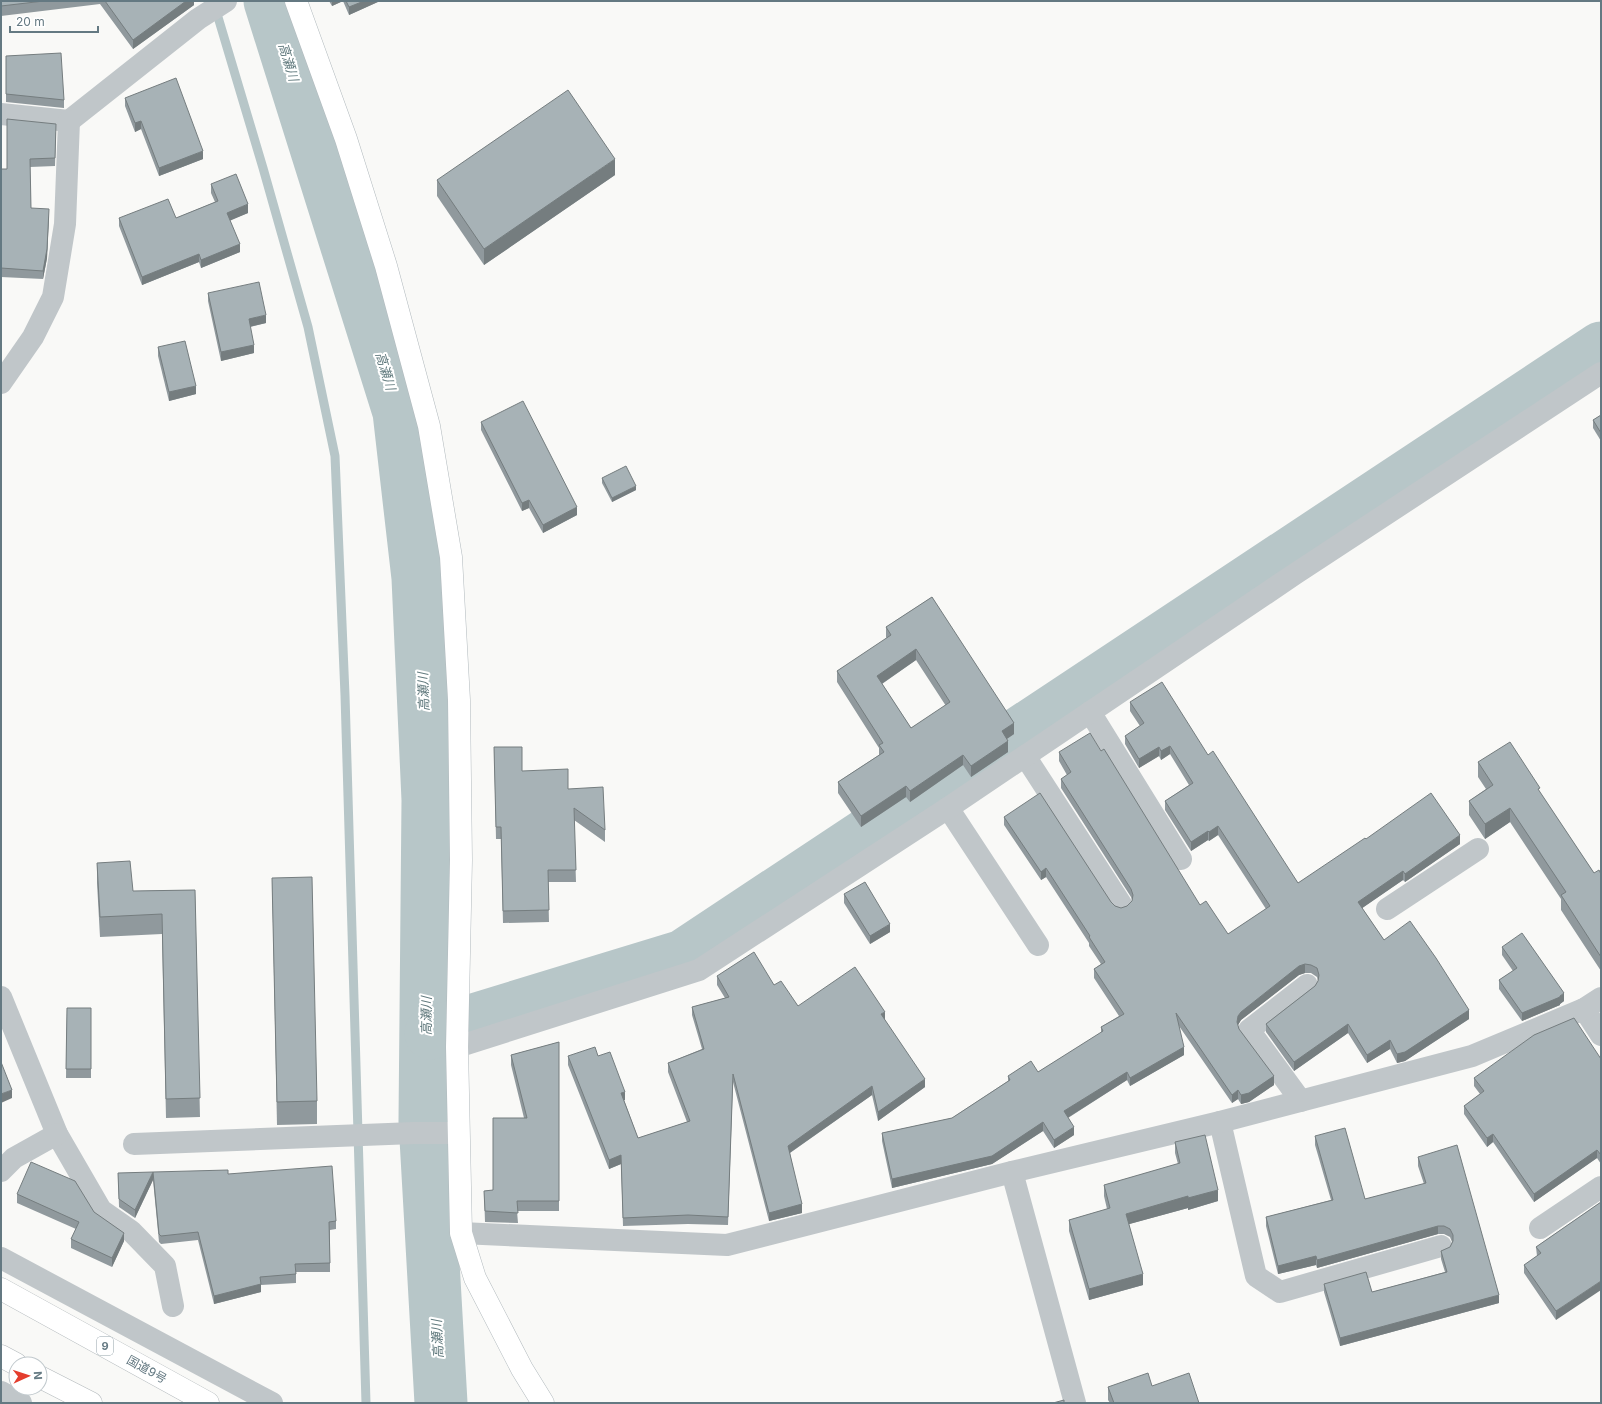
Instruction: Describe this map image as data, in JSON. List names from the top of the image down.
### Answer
{
  "streets": {
    "main road": ["9", "国道9号"]
  },
  "water": ["高瀬川"],
  "scale_bar": "20 m",
  "north": "right"
}
